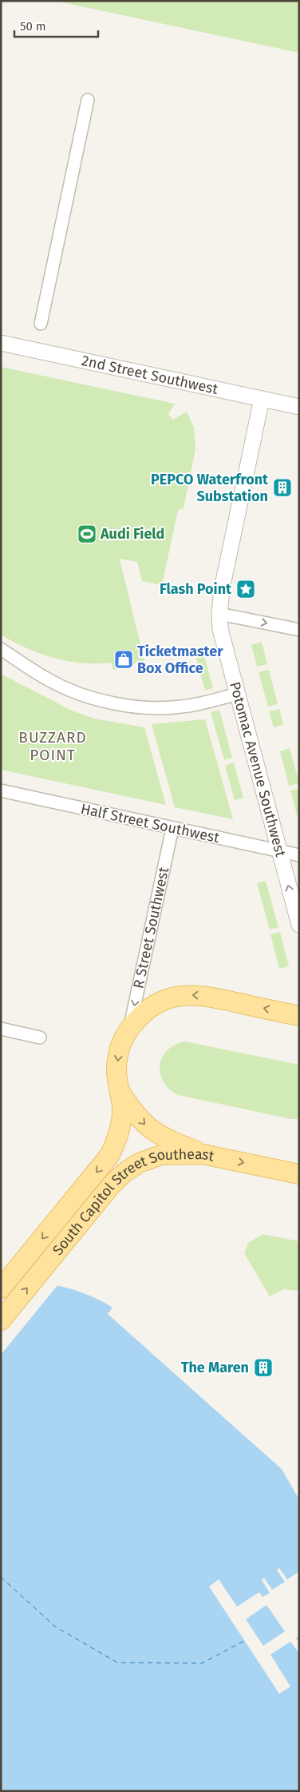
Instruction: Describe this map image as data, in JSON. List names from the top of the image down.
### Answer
{
  "streets": {
    "main road": ["South Capitol Street Southeast"],
    "street": [
      "2nd Street Southwest",
      "Potomac Avenue Southwest",
      "Half Street Southwest",
      "R Street Southwest"
    ]
  },
  "crossings": [
    ["Potomac Avenue Southwest", "Half Street Southwest"],
    ["Half Street Southwest", "R Street Southwest"]
  ],
  "one_way": ["R Street Southwest", "South Capitol Street Southeast"],
  "districts": ["BUZZARD POINT"],
  "places": {
    "building": ["PEPCO Waterfront Substation", "The Maren"],
    "sports": ["Audi Field"],
    "place": ["Flash Point"],
    "shop": ["Ticketmaster Box Office"]
  },
  "scale_bar": "50 m"
}
